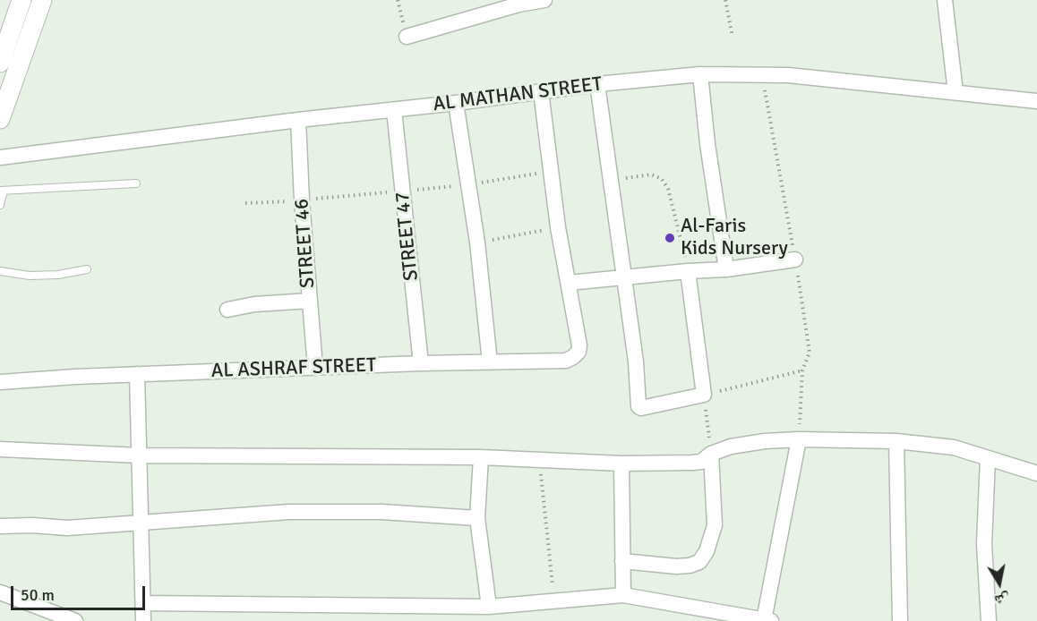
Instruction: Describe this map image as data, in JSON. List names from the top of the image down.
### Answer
{
  "streets": {
    "street": [
      "AL MATHAN STREET",
      "STREET 47",
      "STREET 46",
      "AL ASHRAF STREET"
    ]
  },
  "crossings": [
    ["AL MATHAN STREET", "STREET 47"],
    ["AL MATHAN STREET", "STREET 46"],
    ["STREET 47", "AL ASHRAF STREET"],
    ["STREET 46", "AL ASHRAF STREET"]
  ],
  "places": ["Al-Faris Kids Nursery"],
  "scale_bar": "50 m",
  "north": "bottom"
}
